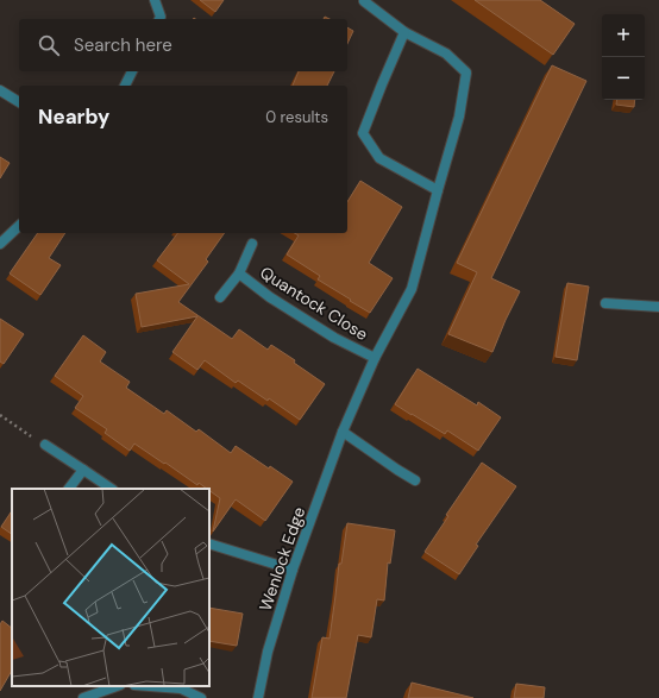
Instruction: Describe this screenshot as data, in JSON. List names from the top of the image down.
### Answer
{
  "streets": {
    "street": ["Quantock Close", "Wenlock Edge"]
  },
  "crossings": [
    ["Quantock Close", "Wenlock Edge"]
  ],
  "page": {
    "map_buttons": ["+", "−"],
    "search": "Search here",
    "heading": ["Nearby", "0 results"]
  }
}
